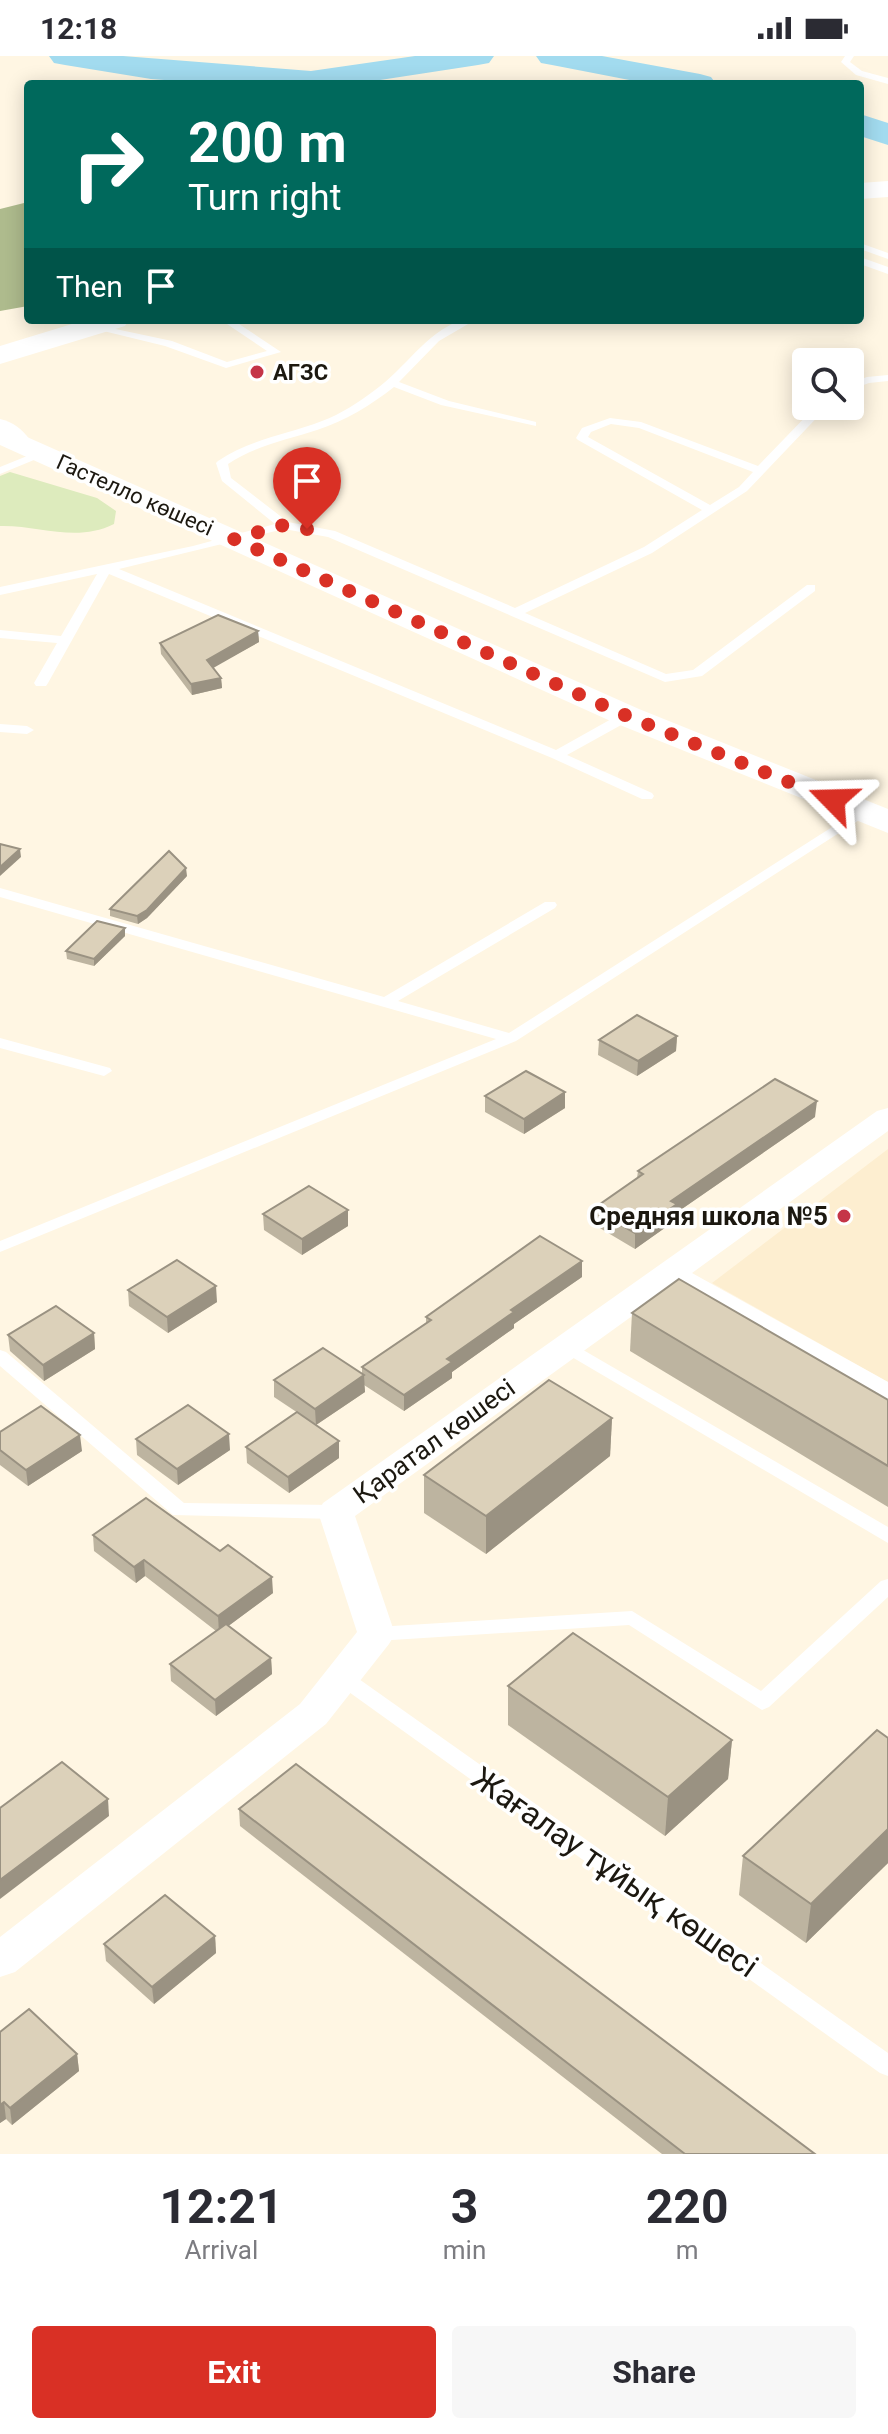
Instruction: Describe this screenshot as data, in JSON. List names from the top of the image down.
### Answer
{
  "streets": {
    "street": ["Гастелло көшесі", "Қаратал көшесі"],
    "lane": ["Жағалау тұйық көшесі"]
  },
  "places": ["АГЗС", "Средняя школа №5"],
  "page": {
    "status": "12:18",
    "turn": ["200 m", "Turn right"],
    "then": "Then",
    "eta": [
      "12:21",
      "Arrival",
      "3",
      "min",
      "220",
      "m"
    ],
    "buttons": ["Exit", "Share"]
  }
}
